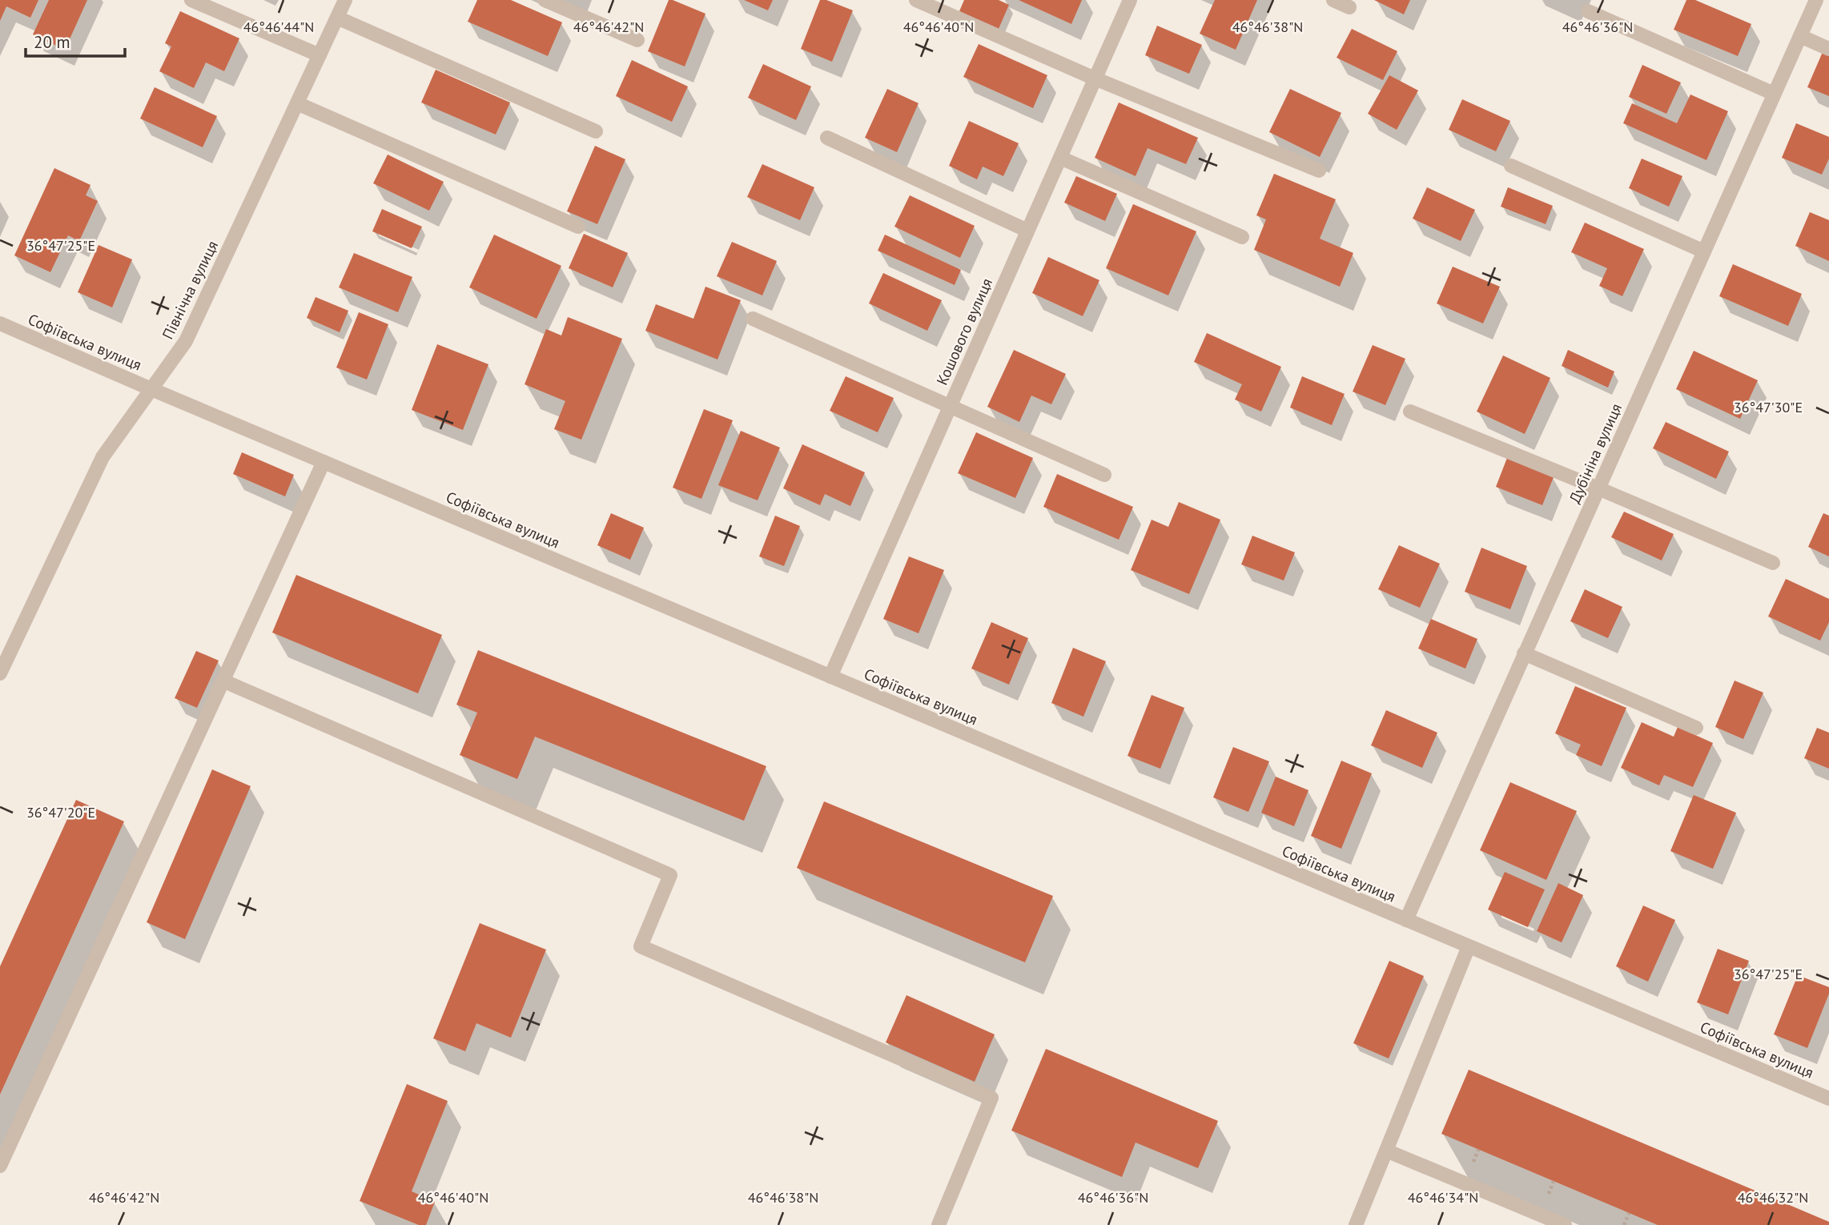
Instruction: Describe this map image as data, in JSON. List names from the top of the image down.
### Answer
{
  "streets": {
    "street": [
      "Північна вулиця",
      "Кошового вулиця",
      "Софіївська вулиця",
      "Дубініна вулиця"
    ]
  },
  "crossings": [
    ["Північна вулиця", "Софіївська вулиця"],
    ["Кошового вулиця", "Софіївська вулиця"],
    ["Софіївська вулиця", "Дубініна вулиця"]
  ],
  "scale_bar": "20 m",
  "coordinates": [
    "46°46'42\"N",
    "46°46'40\"N",
    "46°46'38\"N",
    "46°46'36\"N",
    "46°46'44\"N",
    "36°47'25\"E",
    "36°47'30\"E",
    "36°47'20\"E",
    "46°46'34\"N",
    "46°46'32\"N"
  ]
}
